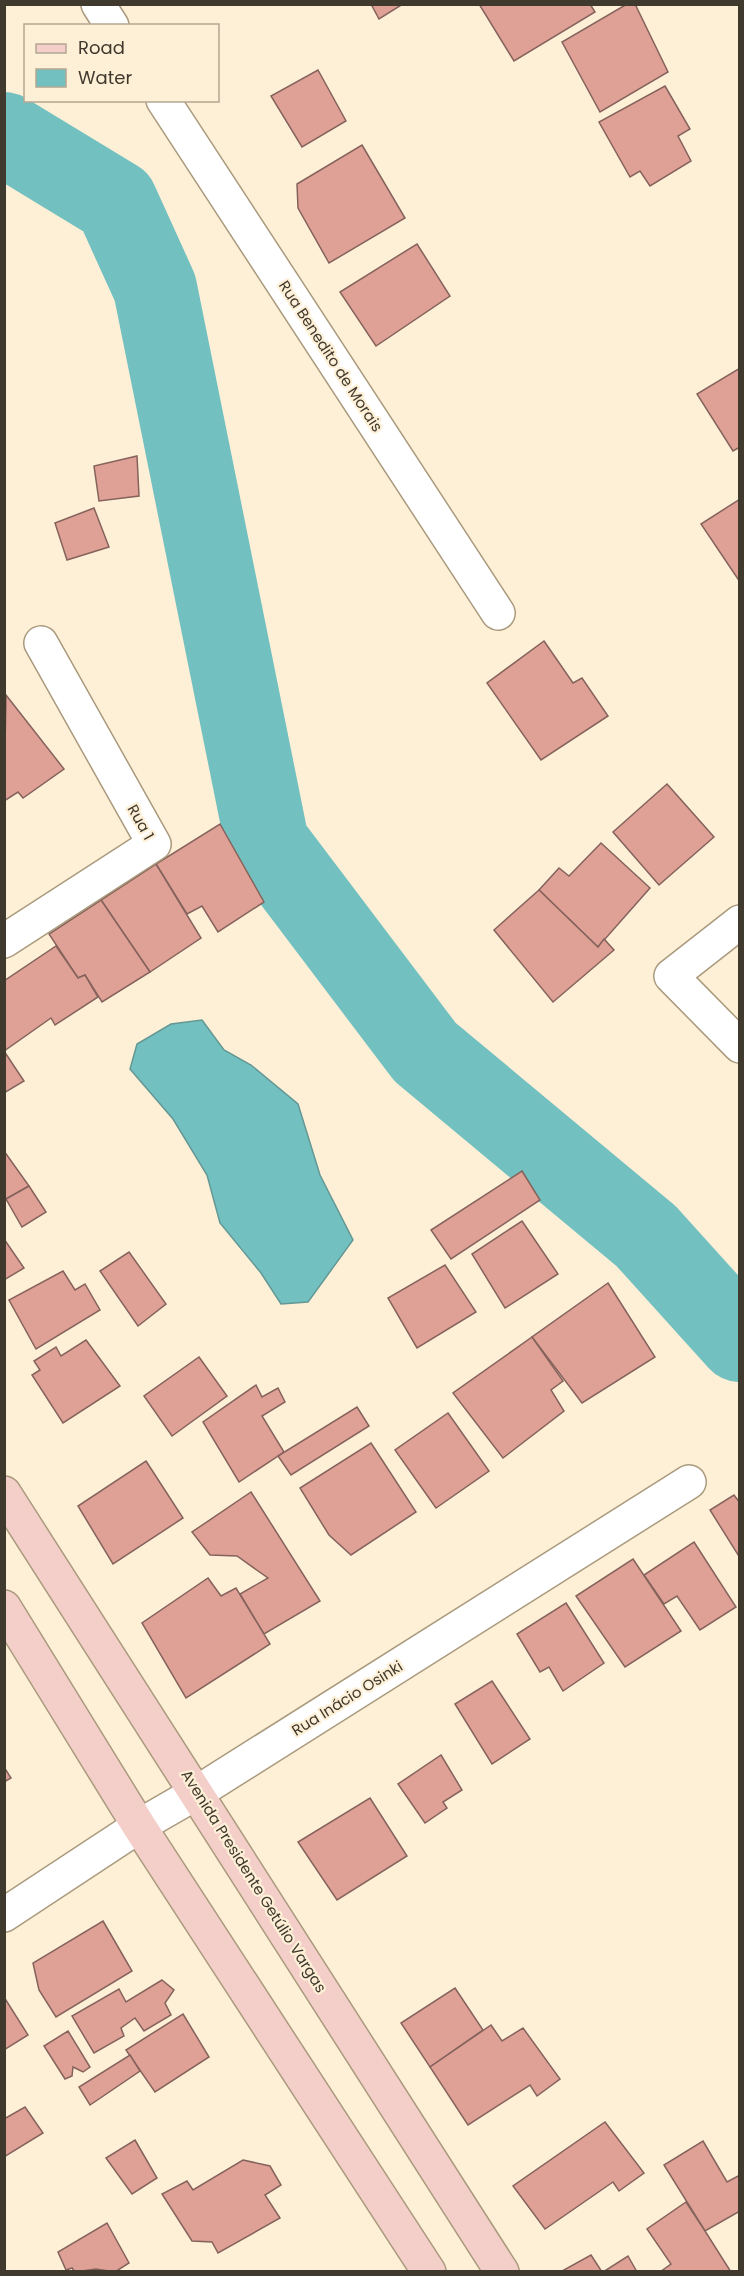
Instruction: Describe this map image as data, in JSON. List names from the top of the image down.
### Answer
{
  "streets": {
    "main road": ["Avenida Presidente Getúlio Vargas"],
    "street": ["Rua Benedito de Morais", "Rua 1", "Rua Inácio Osinki"]
  },
  "crossings": [
    ["Rua Inácio Osinki", "Avenida Presidente Getúlio Vargas"]
  ],
  "legend": ["Road", "Water"]
}
